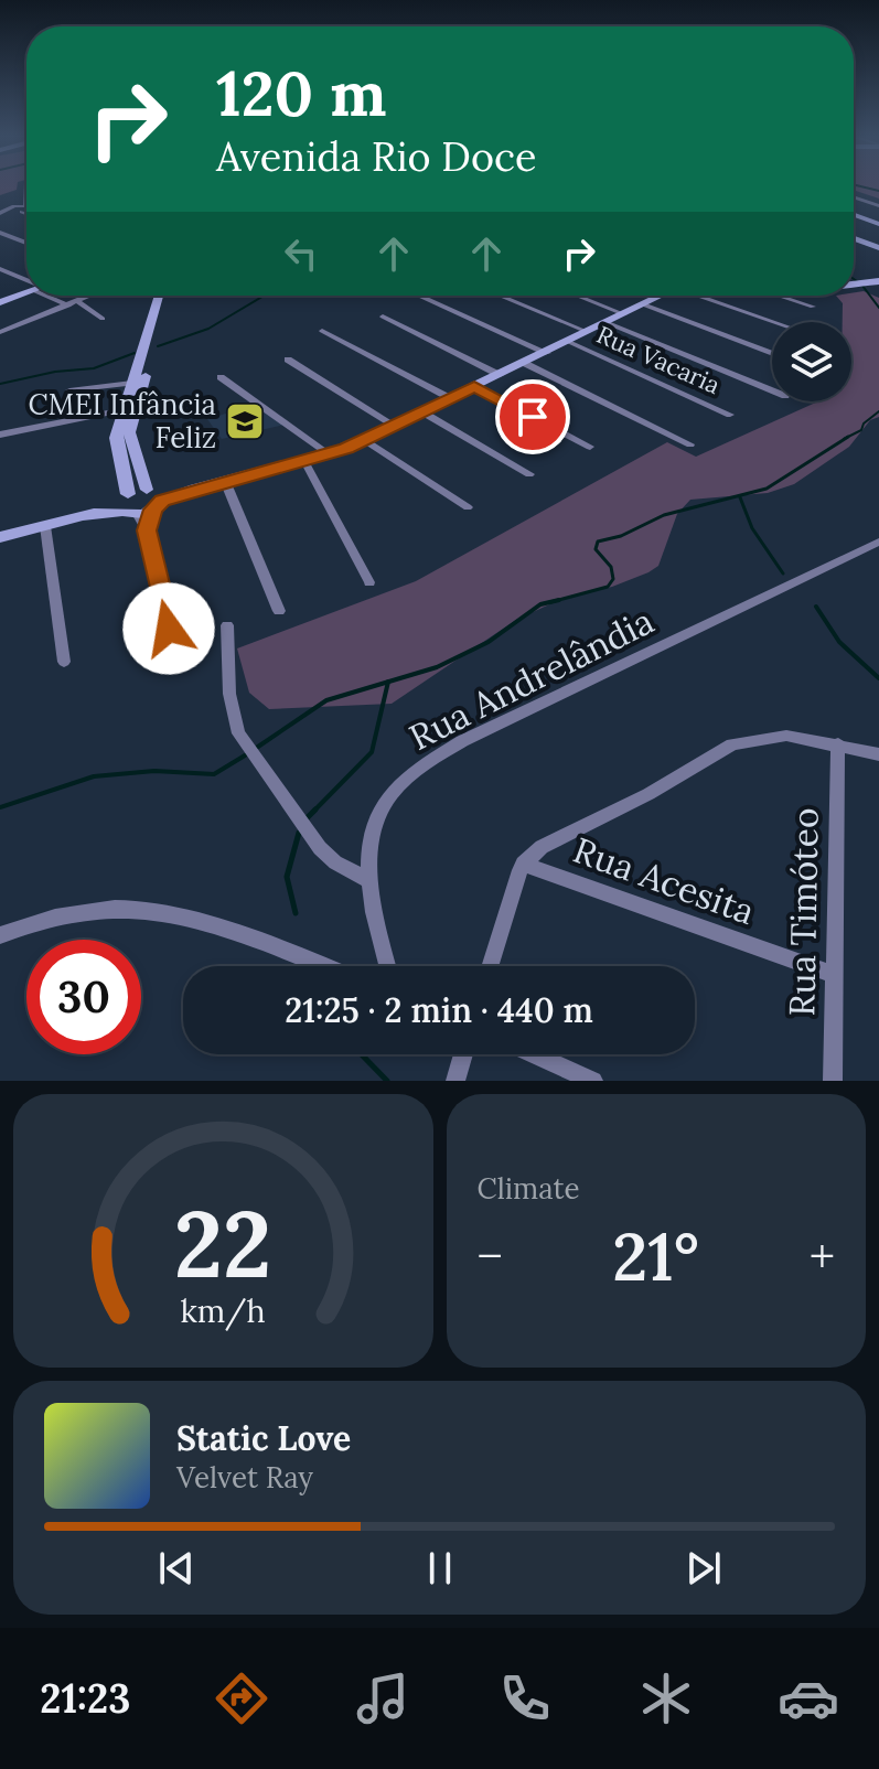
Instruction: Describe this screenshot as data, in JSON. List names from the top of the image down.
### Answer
{
  "streets": {
    "street": [
      "Rua Vacaria",
      "Rua Andrelândia",
      "Rua Acesita",
      "Rua Timóteo"
    ]
  },
  "crossings": [
    ["Rua Acesita", "Rua Timóteo"]
  ],
  "places": {
    "school or university": ["CMEI Infância Feliz"]
  },
  "page": {
    "turn": ["120 m", "Avenida Rio Doce"],
    "limit": "30",
    "trip": "21:25 · 2 min · 440 m",
    "tile": "Climate",
    "heat": ["−", "21°", "+"],
    "song": ["Static Love", "Velvet Ray"],
    "tabs": "21:23",
    "gauge": ["22", "km/h"]
  }
}
